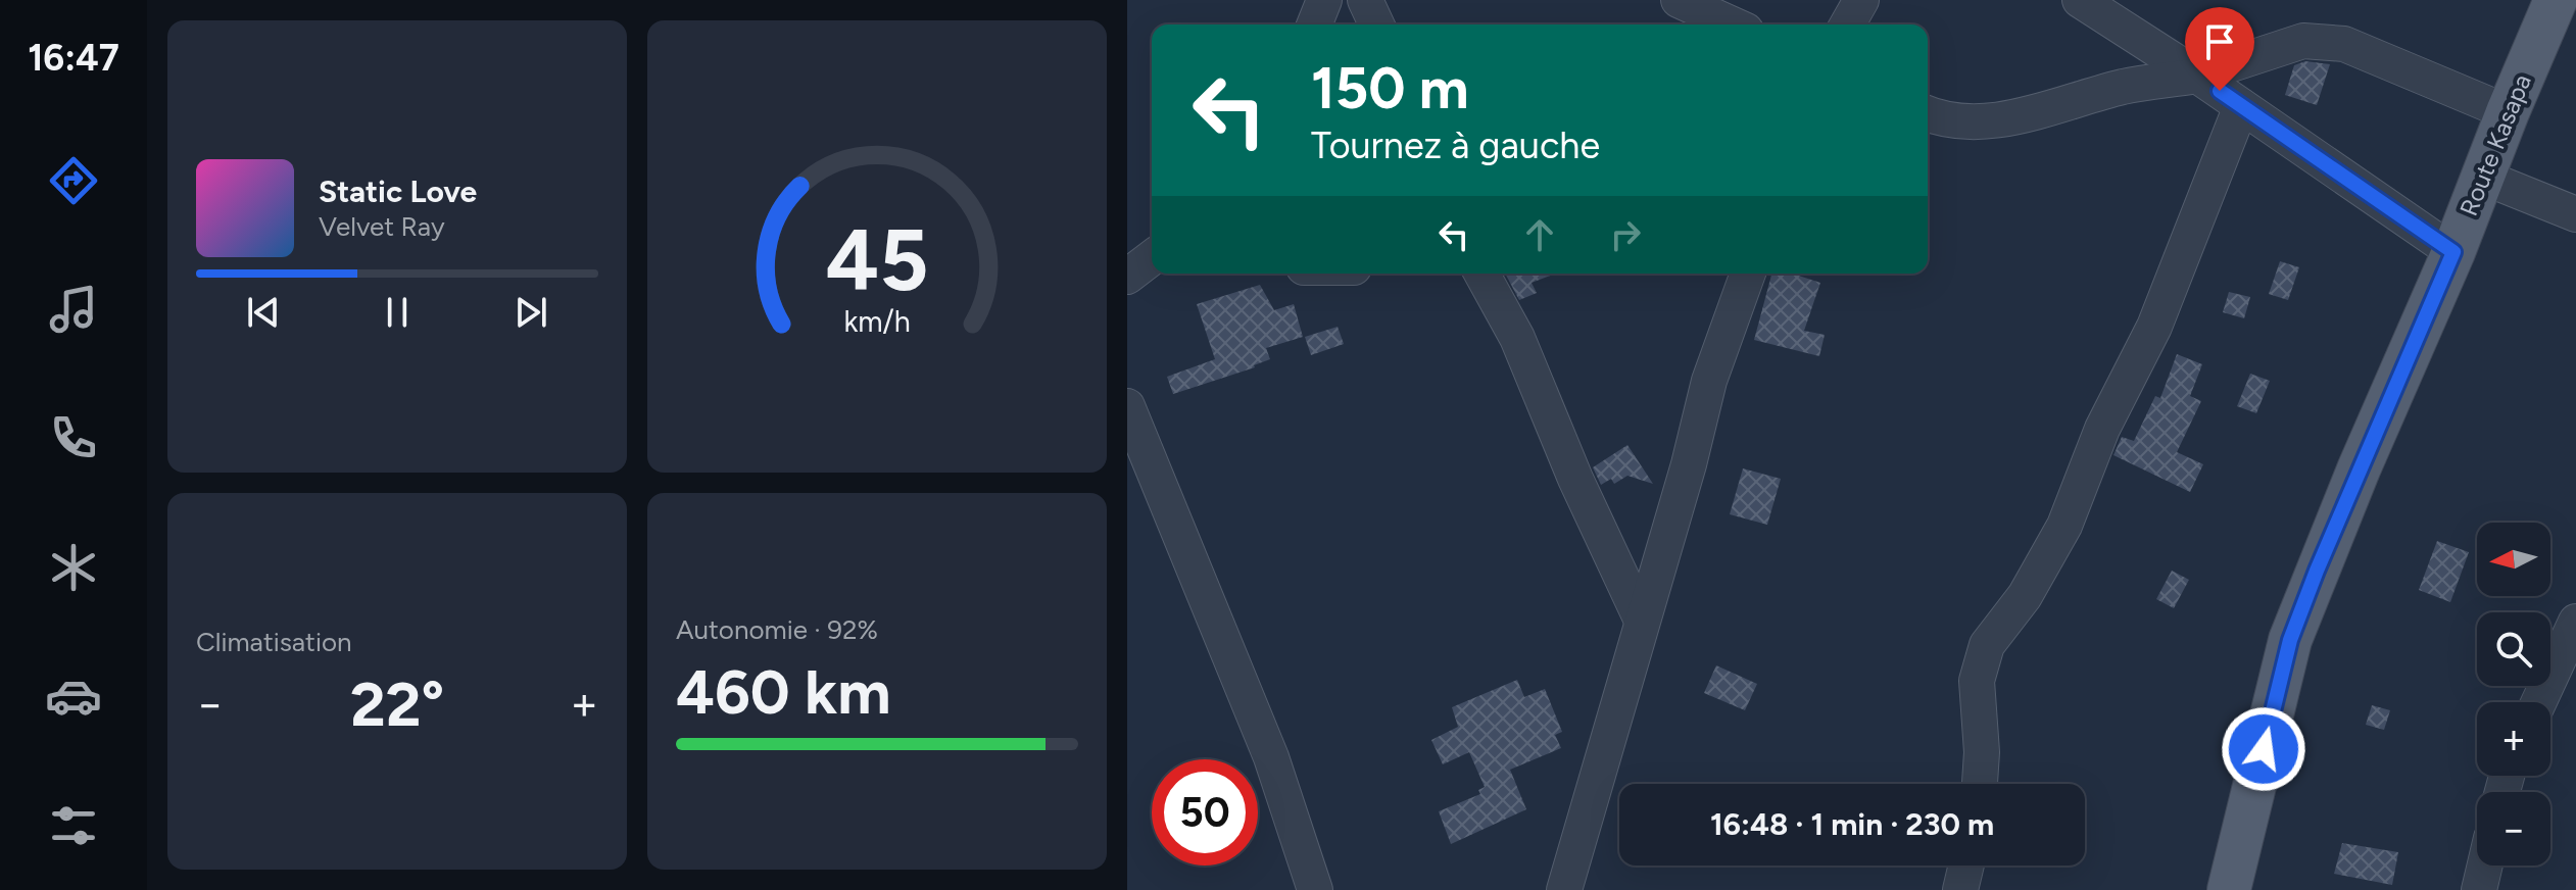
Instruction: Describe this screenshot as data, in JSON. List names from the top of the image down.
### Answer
{
  "streets": {
    "main road": ["Route Kasapa"]
  },
  "north": "left",
  "page": {
    "tabs": "16:47",
    "turn": ["150 m", "Tournez à gauche"],
    "song": ["Static Love", "Velvet Ray"],
    "tile": [
      "Climatisation",
      ["Autonomie · 92%", "460 km"]
    ],
    "map_buttons": ["+", "−"],
    "heat": ["−", "22°", "+"],
    "limit": "50",
    "trip": "16:48 · 1 min · 230 m",
    "gauge": ["45", "km/h"]
  }
}
